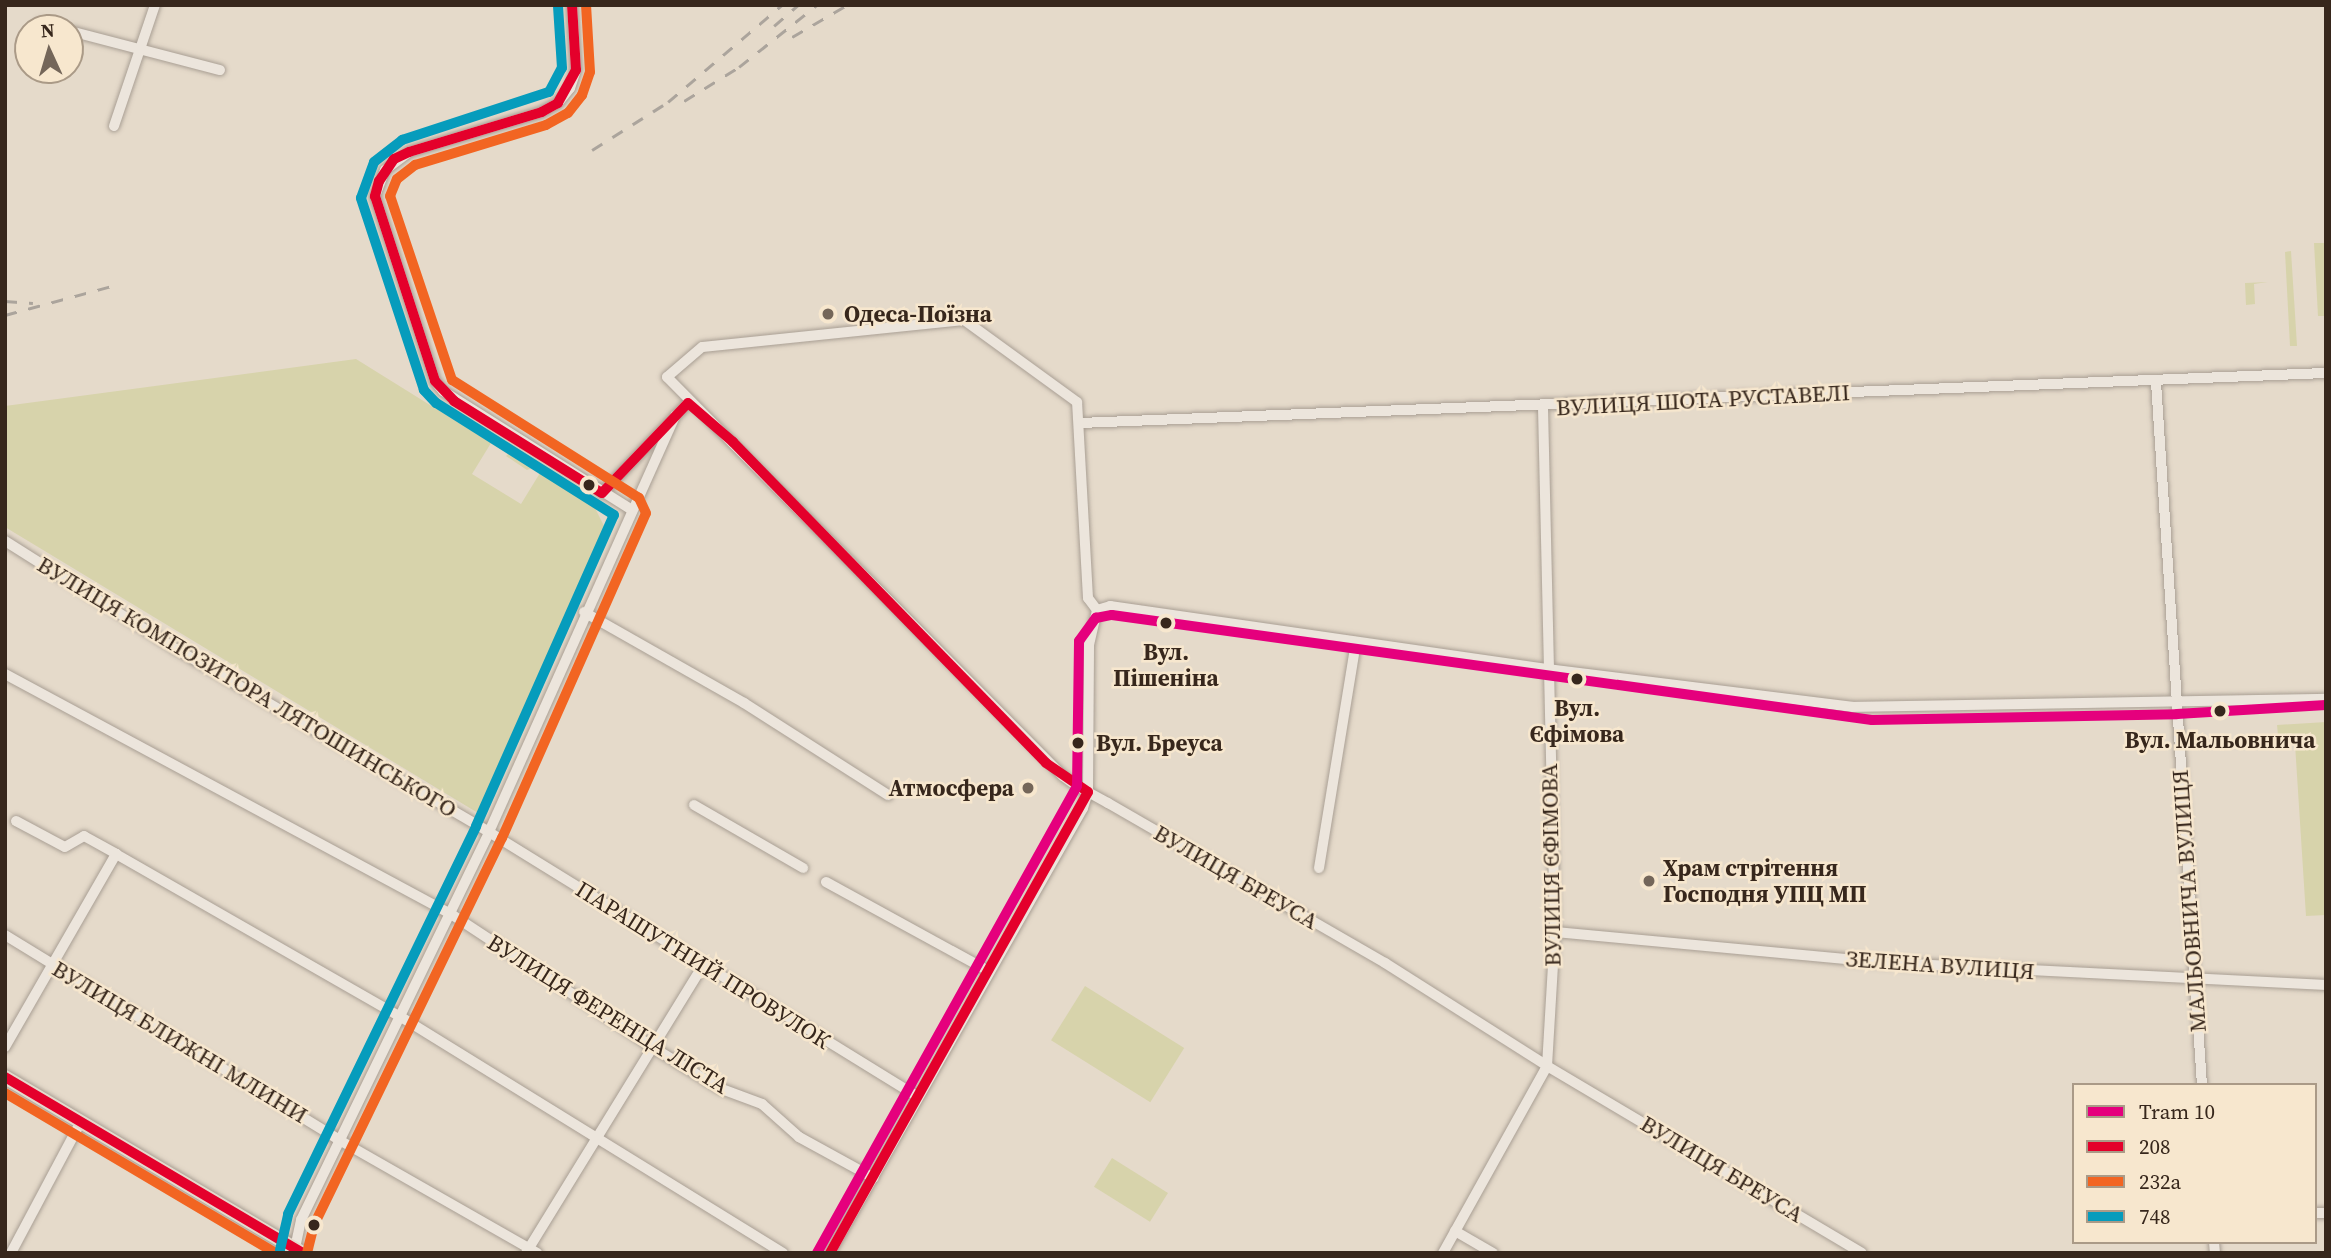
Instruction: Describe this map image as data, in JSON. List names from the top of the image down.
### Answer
{
  "streets": {
    "street": [
      "ВУЛИЦЯ ШОТА РУСТАВЕЛІ",
      "ВУЛИЦЯ КОМПОЗИТОРА ЛЯТОШИНСЬКОГО",
      "ВУЛИЦЯ ЄФІМОВА",
      "ВУЛИЦЯ БРЕУСА",
      "МАЛЬОВНИЧА ВУЛИЦЯ",
      "ПАРАШУТНИЙ ПРОВУЛОК",
      "ЗЕЛЕНА ВУЛИЦЯ",
      "ВУЛИЦЯ ФЕРЕНЦА ЛІСТА",
      "ВУЛИЦЯ БЛИЖНІ МЛИНИ"
    ]
  },
  "crossings": [
    ["ВУЛИЦЯ ШОТА РУСТАВЕЛІ", "ВУЛИЦЯ ЄФІМОВА"],
    ["ВУЛИЦЯ ШОТА РУСТАВЕЛІ", "ВУЛИЦЯ БРЕУСА"],
    ["ВУЛИЦЯ ШОТА РУСТАВЕЛІ", "МАЛЬОВНИЧА ВУЛИЦЯ"],
    ["ВУЛИЦЯ КОМПОЗИТОРА ЛЯТОШИНСЬКОГО", "ПАРАШУТНИЙ ПРОВУЛОК"],
    ["ВУЛИЦЯ ЄФІМОВА", "ВУЛИЦЯ БРЕУСА"],
    ["ВУЛИЦЯ ЄФІМОВА", "ЗЕЛЕНА ВУЛИЦЯ"],
    ["МАЛЬОВНИЧА ВУЛИЦЯ", "ЗЕЛЕНА ВУЛИЦЯ"]
  ],
  "places": [
    "Одеса-Поїзна",
    "Вул. Пішеніна",
    "Вул. Єфімова",
    "Вул. Мальовнича",
    "Вул. Бреуса",
    "Атмосфера",
    "Храм стрітення Господня УПЦ МП"
  ],
  "lines": [
    "transit line 208",
    "transit line 232а",
    "transit line 748",
    "tram line 10"
  ],
  "legend": [
    "Tram 10",
    "208",
    "232а",
    "748"
  ],
  "north": "top"
}
